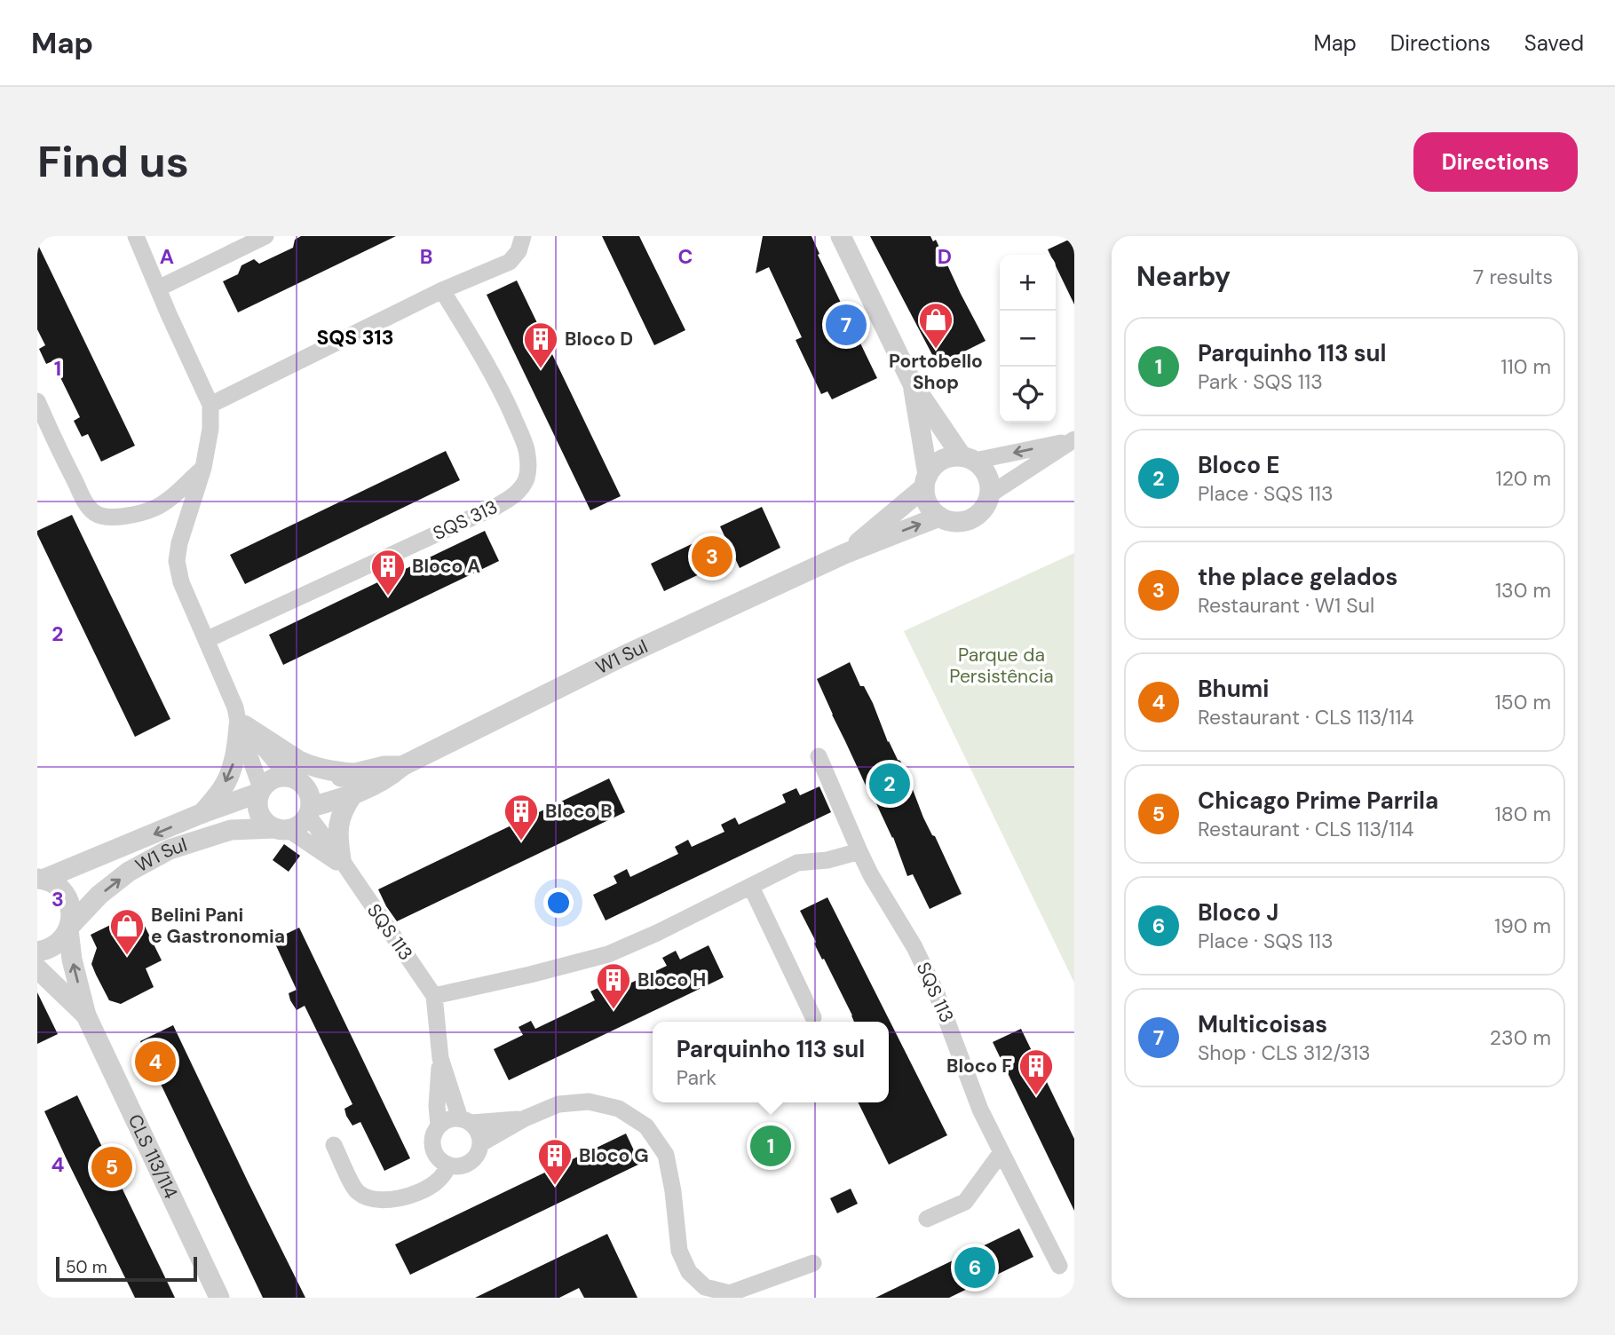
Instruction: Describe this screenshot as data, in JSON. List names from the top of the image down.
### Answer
{
  "streets": {
    "street": [
      "SQS 313",
      "W1 Sul",
      "SQS 113",
      "CLS 113/114"
    ]
  },
  "crossings": [
    ["W1 Sul", "SQS 113"],
    ["W1 Sul", "CLS 113/114"]
  ],
  "districts": ["SQS 313"],
  "parks": ["Parque da Persistência"],
  "places": {
    "shop": ["Portobello Shop", "Belini Pani e Gastronomia"],
    "building": [
      "Bloco D",
      "Bloco A",
      "Bloco B",
      "Bloco H",
      "Bloco F",
      "Bloco G"
    ]
  },
  "scale_bar": "50 m",
  "page": {
    "header": "Map",
    "nav": ["Map", "Directions", "Saved"],
    "buttons": "Directions",
    "title": "Find us",
    "heading": ["Nearby", "7 results"],
    "map_buttons": ["+", "−"],
    "pins": [
      "7",
      "3",
      "2",
      "4",
      "1",
      "5",
      "6"
    ],
    "list": [
      {
        "mark": "1",
        "name": "Parquinho 113 sul",
        "note": "Park · SQS 113",
        "value": "110 m"
      },
      {
        "mark": "2",
        "name": "Bloco E",
        "note": "Place · SQS 113",
        "value": "120 m"
      },
      {
        "mark": "3",
        "name": "the place gelados",
        "note": "Restaurant · W1 Sul",
        "value": "130 m"
      },
      {
        "mark": "4",
        "name": "Bhumi",
        "note": "Restaurant · CLS 113/114",
        "value": "150 m"
      },
      {
        "mark": "5",
        "name": "Chicago Prime Parrila",
        "note": "Restaurant · CLS 113/114",
        "value": "180 m"
      },
      {
        "mark": "6",
        "name": "Bloco J",
        "note": "Place · SQS 113",
        "value": "190 m"
      },
      {
        "mark": "7",
        "name": "Multicoisas",
        "note": "Shop · CLS 312/313",
        "value": "230 m"
      }
    ],
    "popup": ["Parquinho 113 sul", "Park"],
    "scale": "50 m"
  },
  "grid": {
    "columns": [
      "A",
      "B",
      "C",
      "D"
    ],
    "rows": [
      "1",
      "2",
      "3",
      "4"
    ]
  }
}
